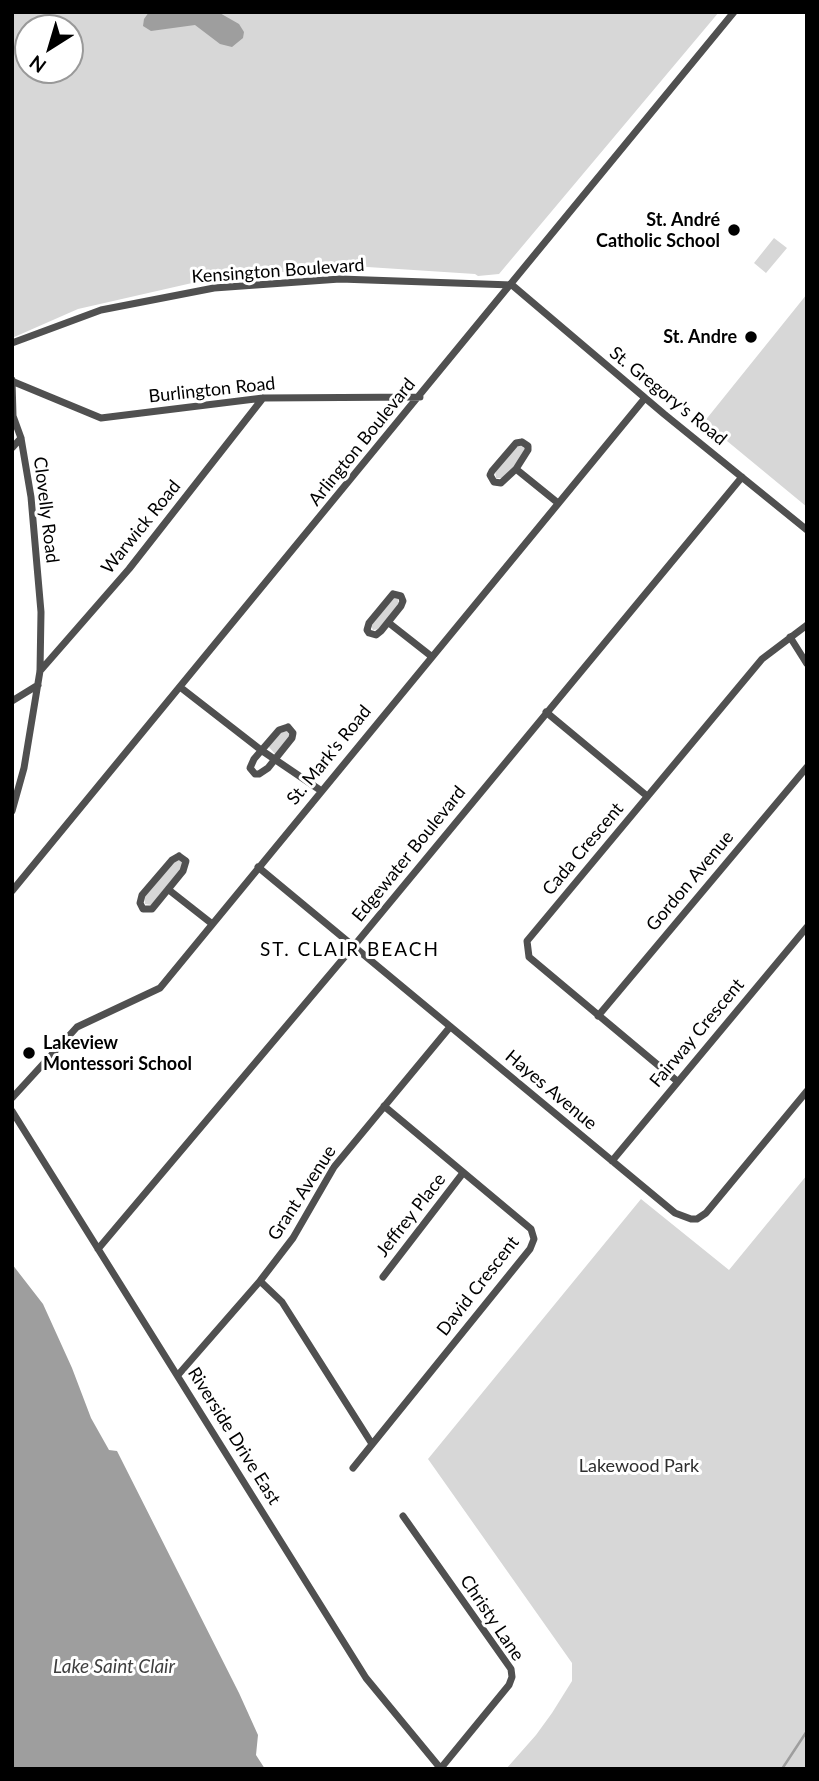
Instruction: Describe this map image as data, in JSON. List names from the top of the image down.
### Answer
{
  "streets": {
    "street": [
      "Kensington Boulevard",
      "Burlington Road",
      "St. Gregory's Road",
      "Arlington Boulevard",
      "Clovelly Road",
      "Warwick Road",
      "St. Mark's Road",
      "Cada Crescent",
      "Edgewater Boulevard",
      "Gordon Avenue",
      "Fairway Crescent",
      "Hayes Avenue",
      "Grant Avenue",
      "Jeffrey Place",
      "David Crescent",
      "Riverside Drive East",
      "Christy Lane"
    ]
  },
  "crossings": [
    ["Kensington Boulevard", "St. Gregory's Road"],
    ["Kensington Boulevard", "Arlington Boulevard"],
    ["Burlington Road", "Arlington Boulevard"],
    ["Burlington Road", "Clovelly Road"],
    ["Burlington Road", "Warwick Road"],
    ["St. Gregory's Road", "Arlington Boulevard"],
    ["St. Gregory's Road", "St. Mark's Road"],
    ["St. Gregory's Road", "Edgewater Boulevard"],
    ["Clovelly Road", "Warwick Road"],
    ["St. Mark's Road", "Hayes Avenue"],
    ["Cada Crescent", "Gordon Avenue"],
    ["Cada Crescent", "Fairway Crescent"],
    ["Edgewater Boulevard", "Hayes Avenue"],
    ["Edgewater Boulevard", "Riverside Drive East"],
    ["Fairway Crescent", "Hayes Avenue"],
    ["Hayes Avenue", "Grant Avenue"],
    ["Grant Avenue", "David Crescent"],
    ["Grant Avenue", "Riverside Drive East"],
    ["Jeffrey Place", "David Crescent"],
    ["Riverside Drive East", "Christy Lane"]
  ],
  "districts": ["ST. CLAIR BEACH"],
  "water": ["Lake Saint Clair"],
  "parks": ["Lakewood Park"],
  "places": ["St. André Catholic School", "St. Andre", "Lakeview Montessori School"],
  "north": "bottom left"
}
